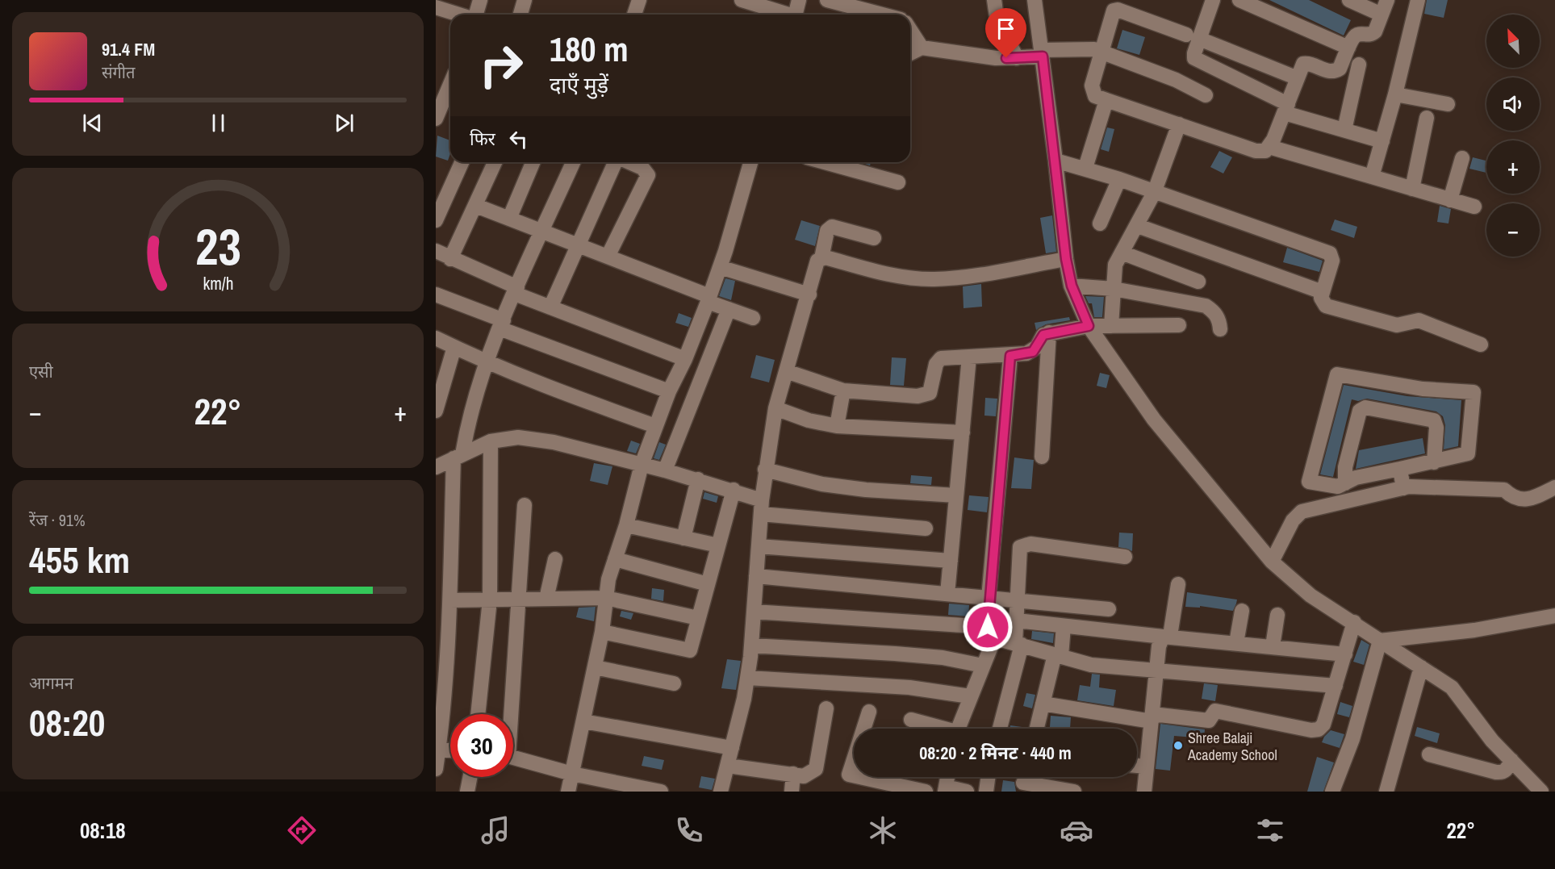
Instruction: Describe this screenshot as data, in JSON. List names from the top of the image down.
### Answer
{
  "places": ["Shree Balaji Academy School"],
  "north": "top left",
  "page": {
    "map_buttons": ["+", "−"],
    "turn": ["180 m", "दाएँ मुड़ें"],
    "song": ["91.4 FM", "संगीत"],
    "then": "फिर",
    "tile": [
      "एसी",
      ["रेंज · 91%", "455 km"],
      ["आगमन", "08:20"]
    ],
    "heat": ["−", "22°", "+"],
    "limit": "30",
    "trip": "08:20 · 2 मिनट · 440 m",
    "tabs": ["08:18", "22°"],
    "gauge": ["23", "km/h"]
  }
}
